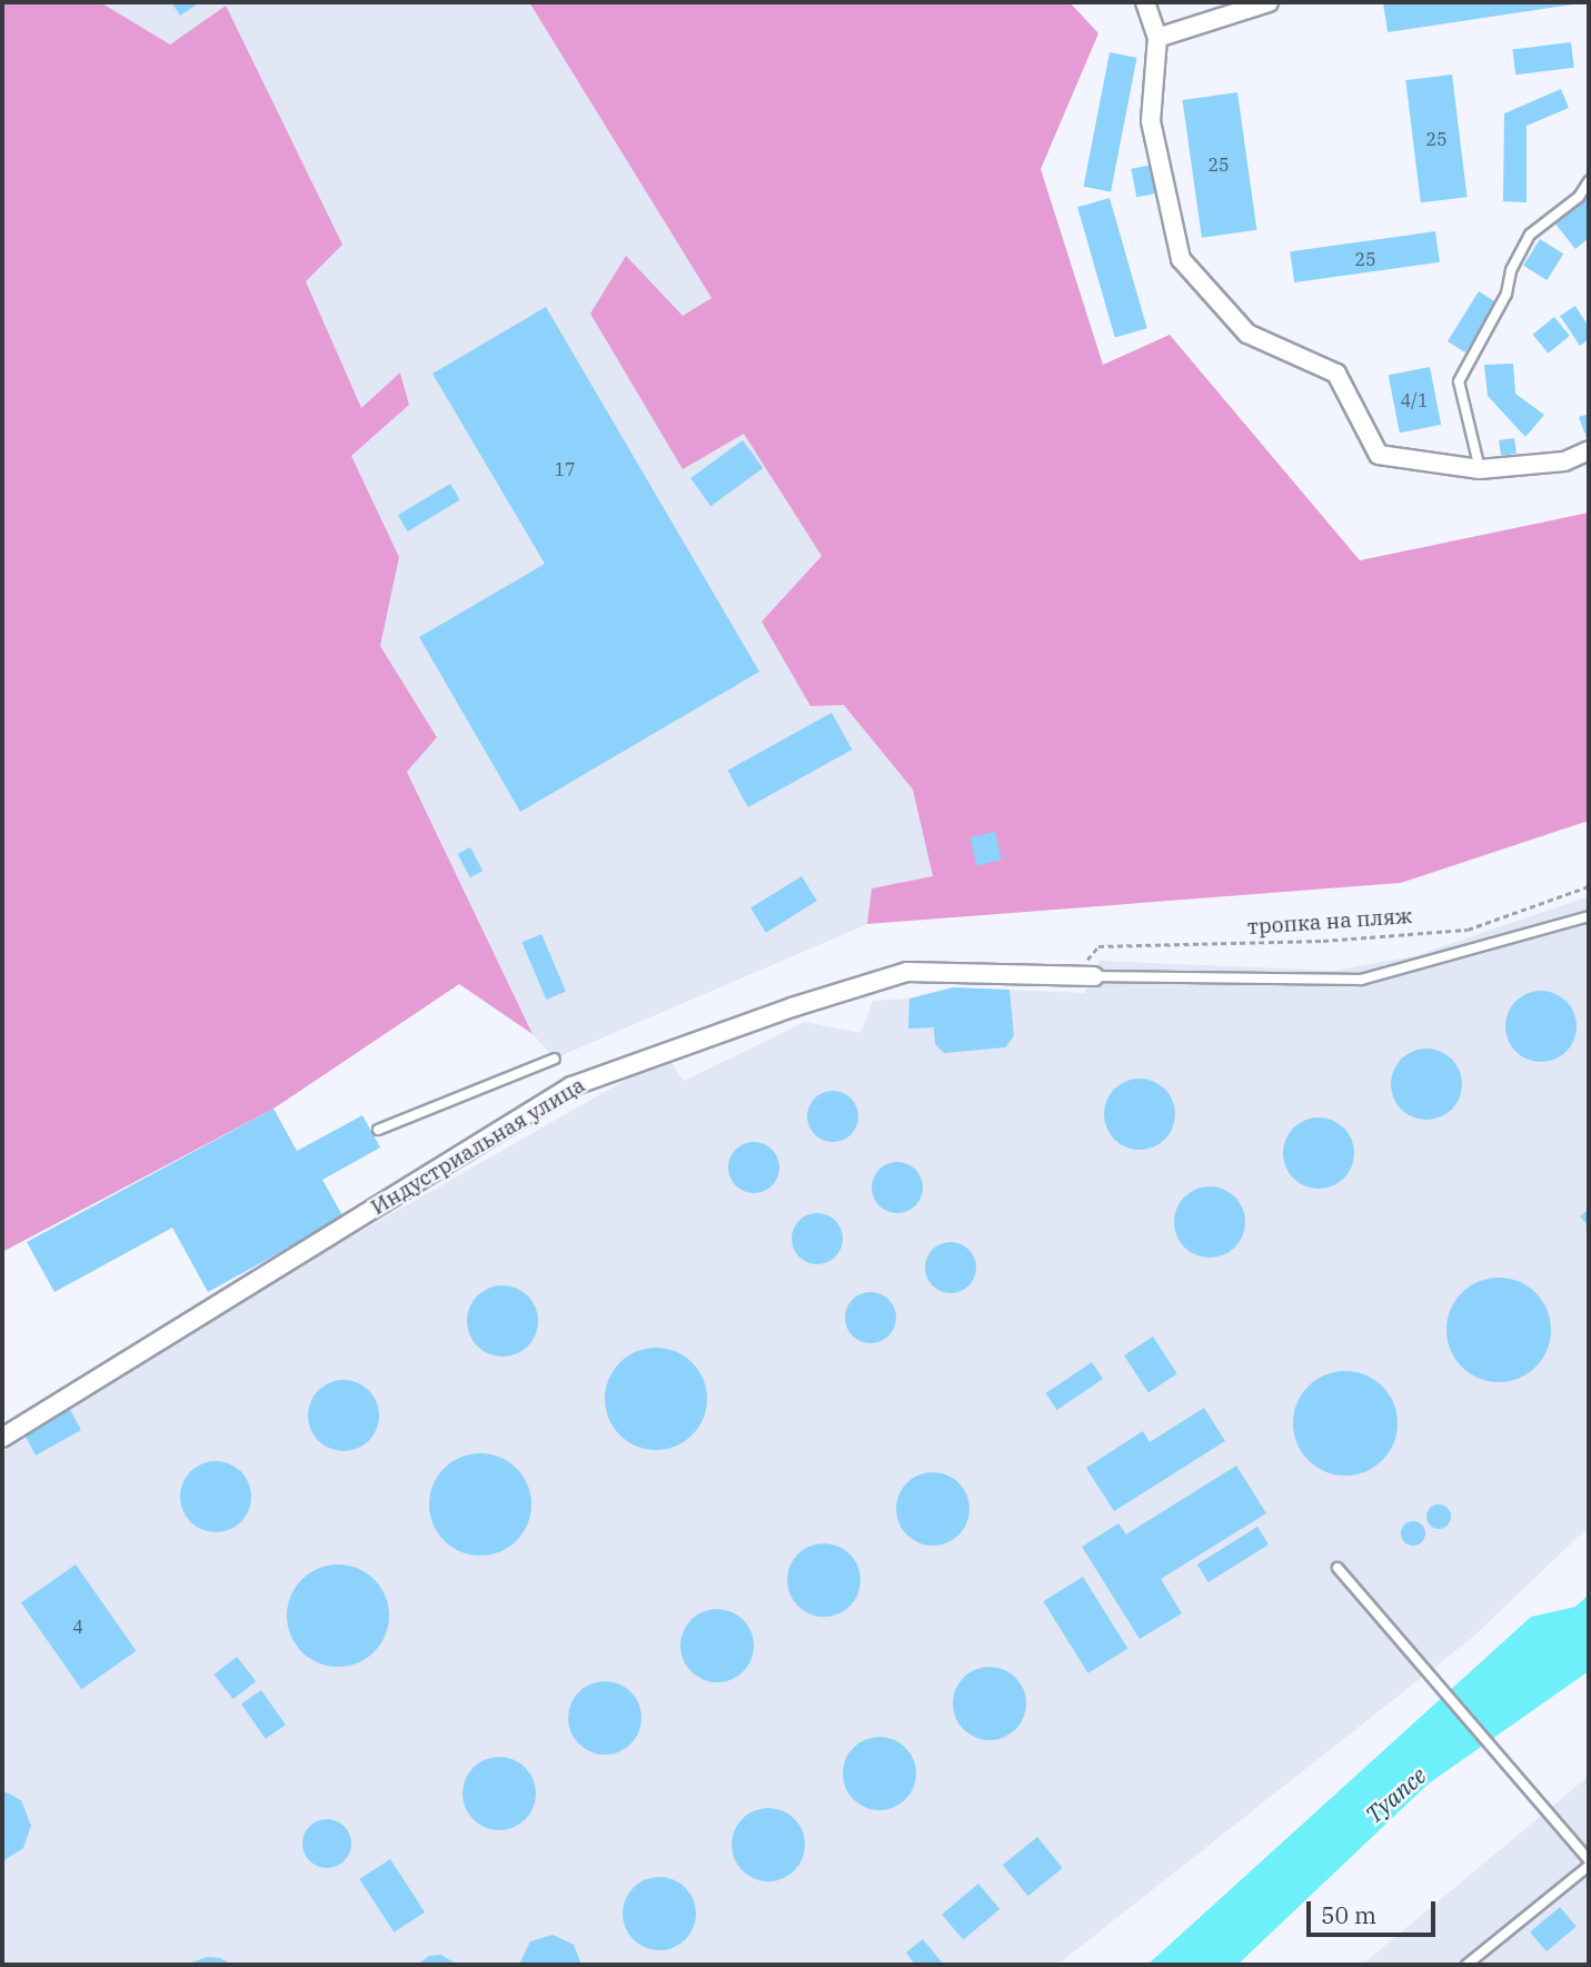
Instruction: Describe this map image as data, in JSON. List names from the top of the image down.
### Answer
{
  "streets": {
    "street": ["Индустриальная улица"],
    "path": ["тропка на пляж"]
  },
  "crossings": [
    ["тропка на пляж", "Индустриальная улица"]
  ],
  "water": ["Туапсе"],
  "house_numbers": [
    "25",
    "25",
    "25",
    "4/1",
    "17",
    "4"
  ],
  "scale_bar": "50 m"
}
